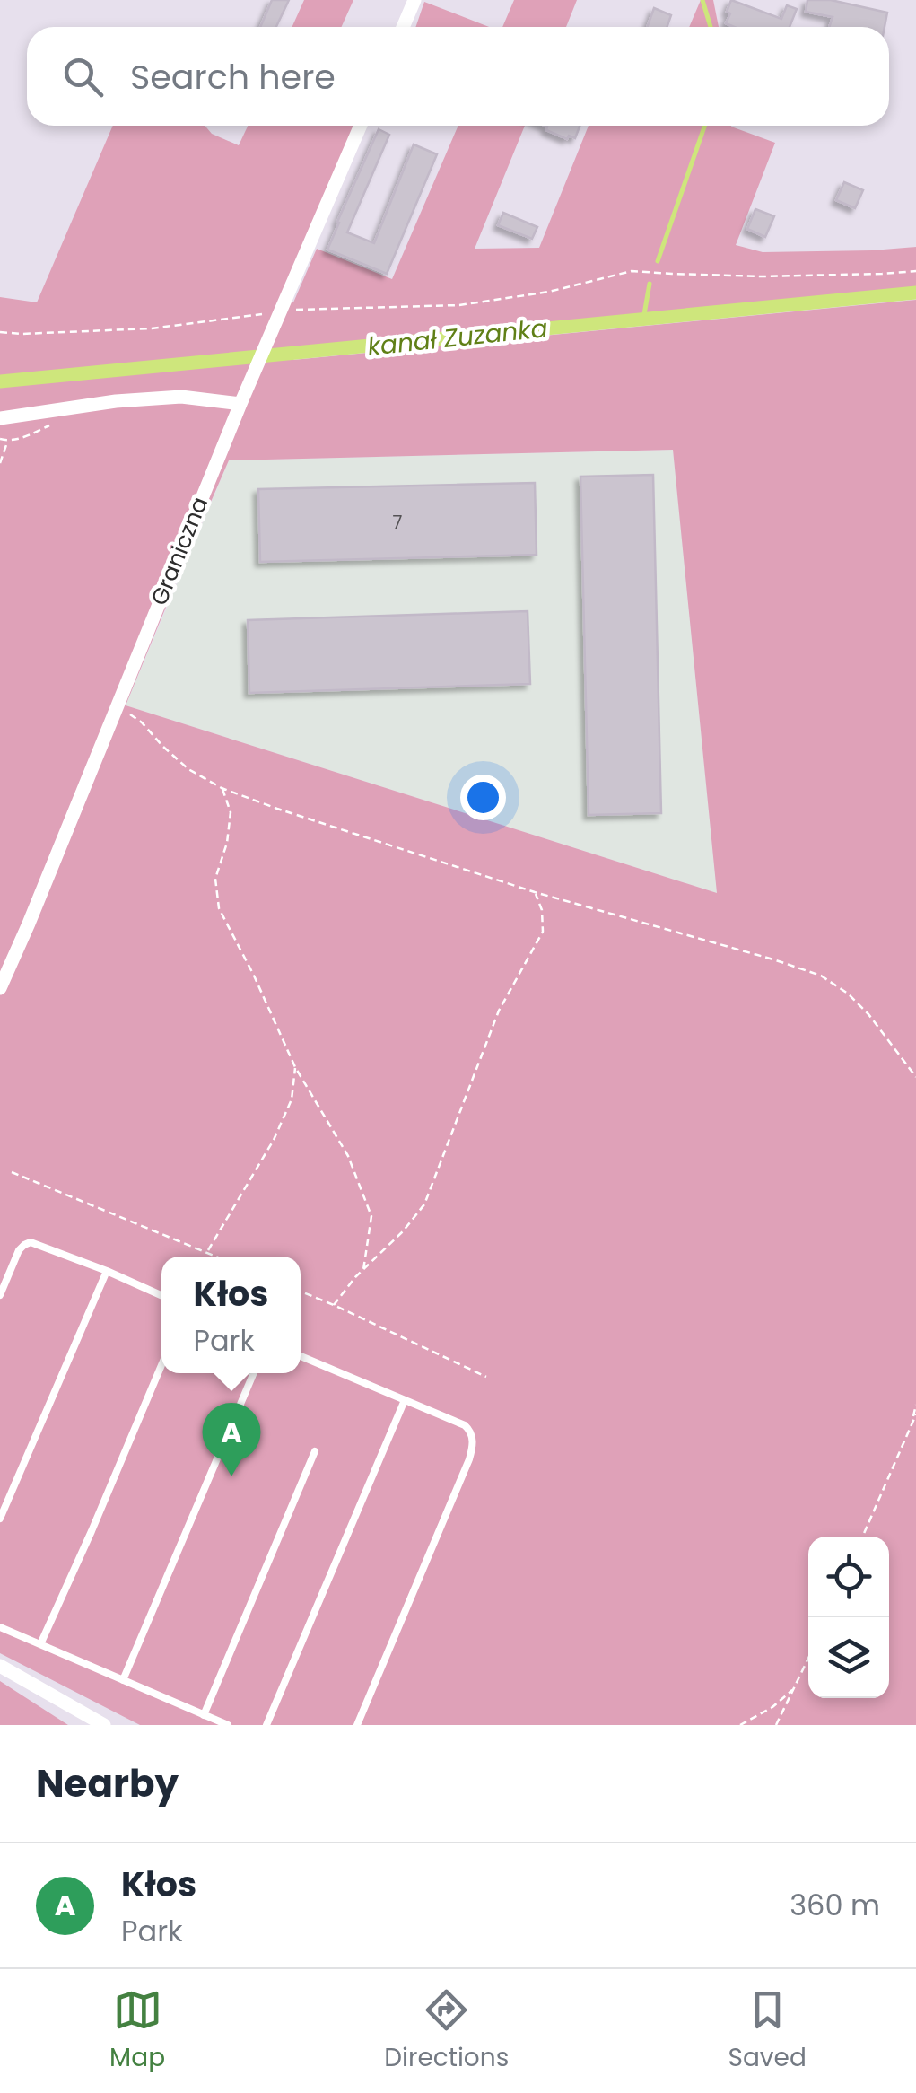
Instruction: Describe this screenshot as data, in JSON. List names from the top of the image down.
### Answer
{
  "streets": {
    "street": ["Graniczna"]
  },
  "water": ["kanał Zuzanka"],
  "house_numbers": ["7"],
  "page": {
    "search": "Search here",
    "popup": ["Kłos", "Park"],
    "pins": "A",
    "heading": "Nearby",
    "list": [
      {
        "mark": "A",
        "name": "Kłos",
        "note": "Park",
        "value": "360 m"
      }
    ],
    "nav": ["Map", "Directions", "Saved"]
  }
}
